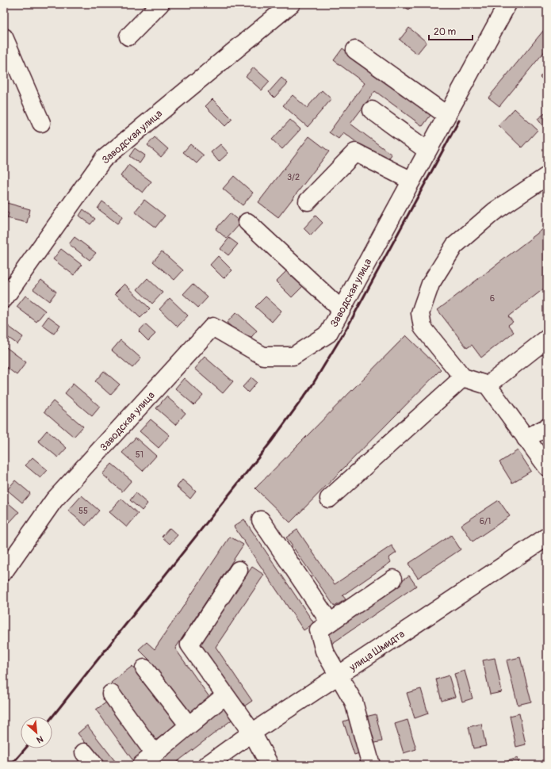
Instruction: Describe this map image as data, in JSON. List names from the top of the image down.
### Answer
{
  "streets": {
    "street": ["Заводская улица", "улица Шмидта"]
  },
  "house_numbers": [
    "3/2",
    "6",
    "51",
    "55",
    "6/1"
  ],
  "scale_bar": "20 m",
  "north": "bottom right"
}
